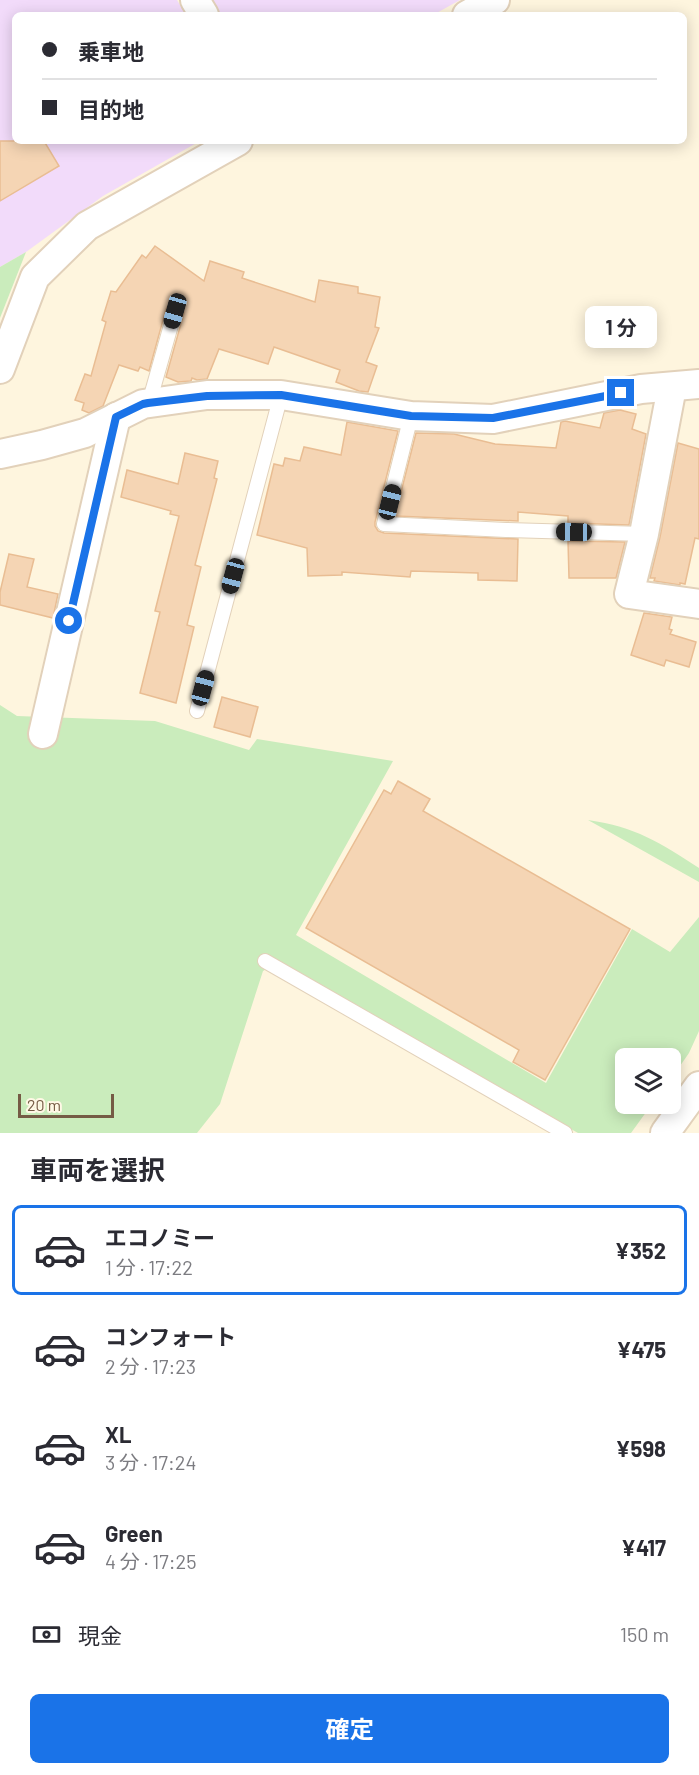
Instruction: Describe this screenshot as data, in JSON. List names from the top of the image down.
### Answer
{
  "scale_bar": "20 m",
  "page": {
    "banner": ["乗車地", "目的地"],
    "bubble": "1 分",
    "scale": "20 m",
    "heading": "車両を選択",
    "list": [
      {
        "name": "エコノミー",
        "note": "1 分 · 17:22",
        "value": "¥352"
      },
      {
        "name": "コンフォート",
        "note": "2 分 · 17:23",
        "value": "¥475"
      },
      {
        "name": "XL",
        "note": "3 分 · 17:24",
        "value": "¥598"
      },
      {
        "name": "Green",
        "note": "4 分 · 17:25",
        "value": "¥417"
      }
    ],
    "pay": ["現金", "150 m"],
    "buttons": "確定"
  }
}
